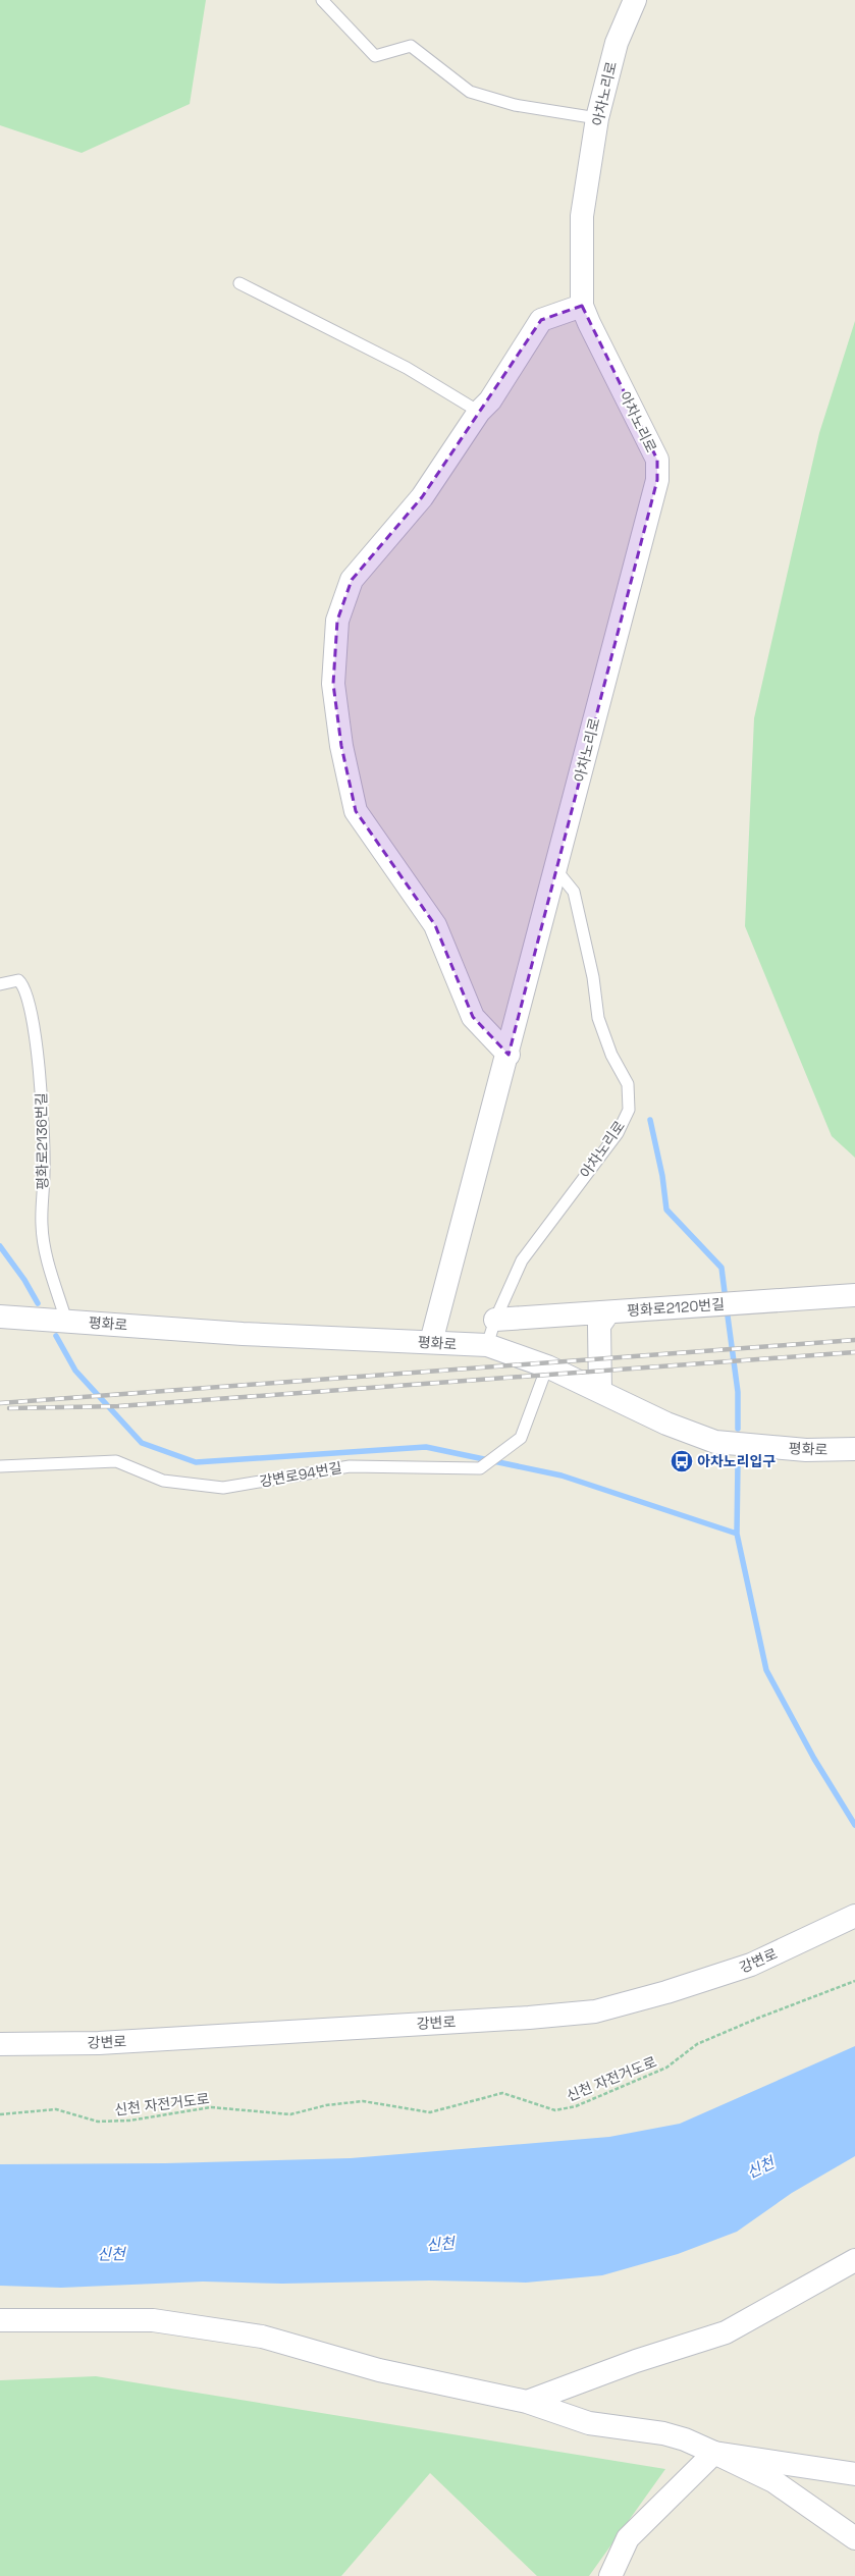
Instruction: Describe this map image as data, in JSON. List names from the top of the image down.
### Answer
{
  "streets": {
    "street": [
      "아차노리로",
      "평화로2120번길",
      "평화로",
      "강변로"
    ],
    "lane": ["평화로2136번길", "강변로94번길"],
    "path": ["신천 자전거도로"]
  },
  "crossings": [
    ["아차노리로", "평화로2120번길"],
    ["아차노리로", "평화로"],
    ["평화로2136번길", "평화로"],
    ["평화로", "강변로94번길"]
  ],
  "water": ["신천"],
  "places": {
    "bus stop": ["아차노리입구"]
  }
}
